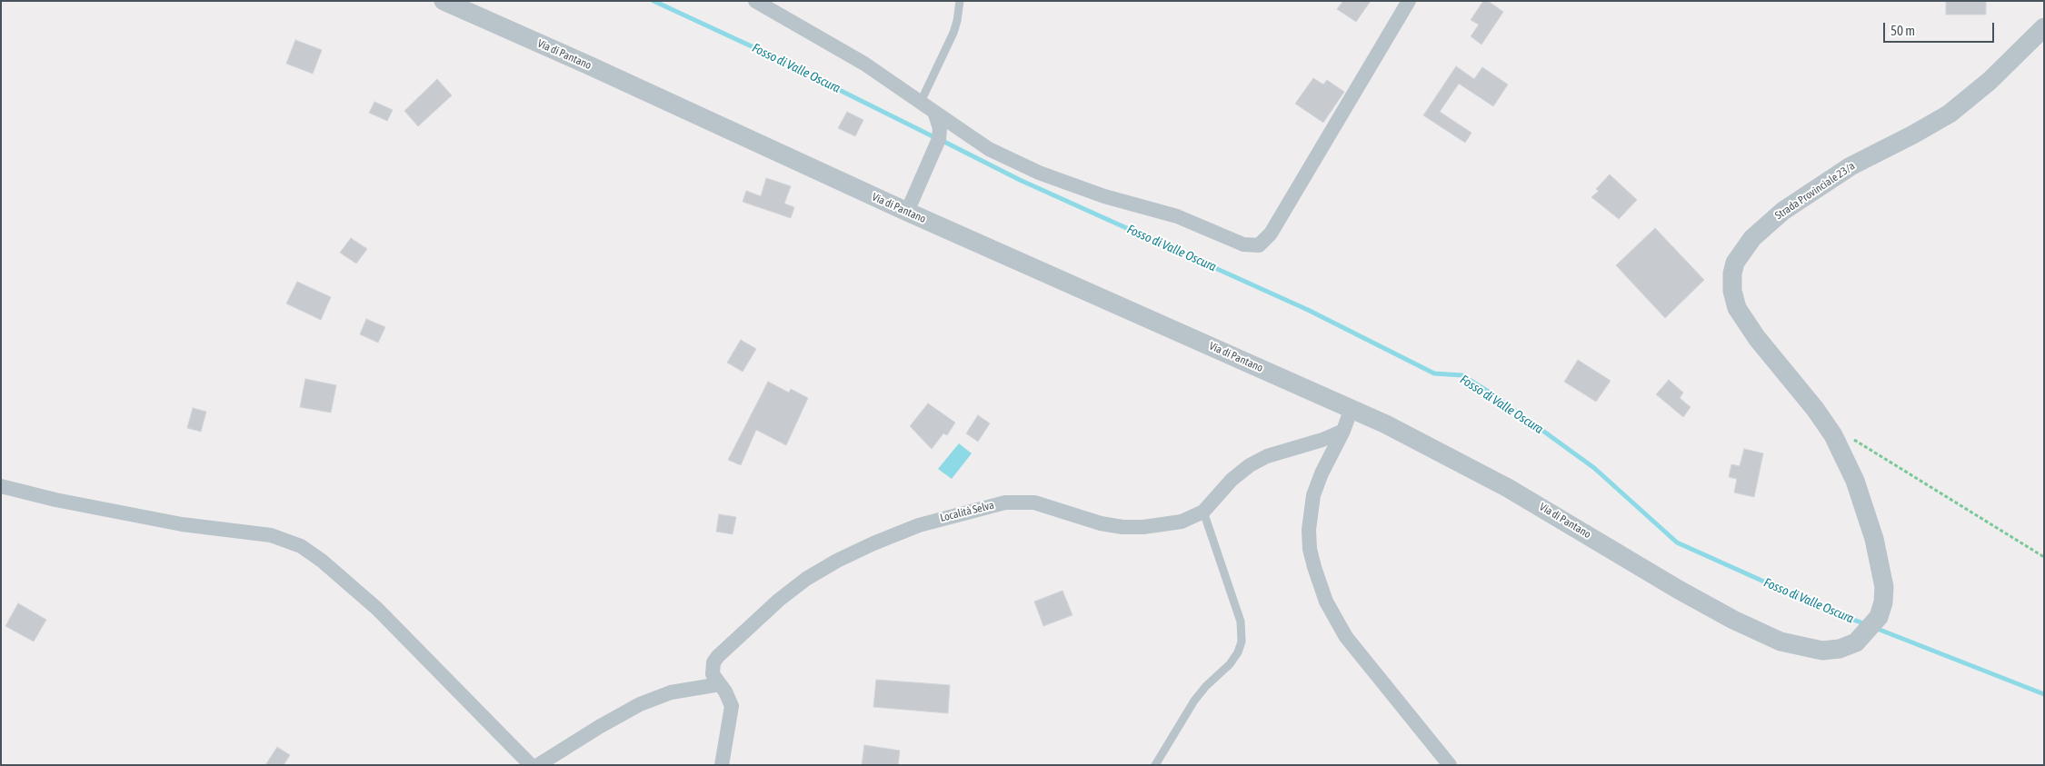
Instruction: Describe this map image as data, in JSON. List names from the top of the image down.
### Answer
{
  "streets": {
    "street": ["Via di Pantano", "Strada Provinciale 23/a", "Località Selva"]
  },
  "crossings": [
    ["Via di Pantano", "Strada Provinciale 23/a"]
  ],
  "water": ["Fosso di Valle Oscura"],
  "scale_bar": "50 m"
}
